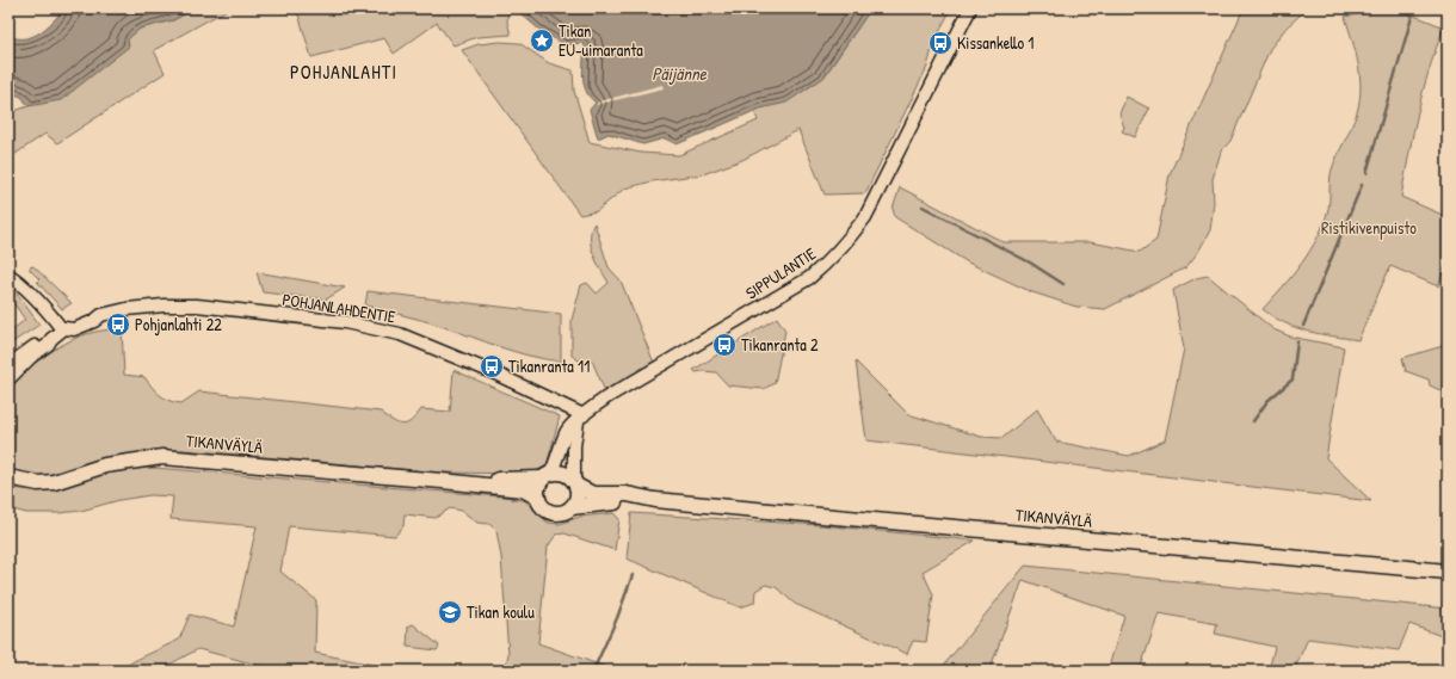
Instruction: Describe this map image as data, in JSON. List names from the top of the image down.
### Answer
{
  "streets": {
    "main road": ["TIKANVÄYLÄ"],
    "street": ["SIPPULANTIE", "POHJANLAHDENTIE"]
  },
  "crossings": [
    ["SIPPULANTIE", "POHJANLAHDENTIE"],
    ["SIPPULANTIE", "TIKANVÄYLÄ"]
  ],
  "districts": ["POHJANLAHTI"],
  "water": ["Päijänne"],
  "parks": ["Ristikivenpuisto"],
  "places": {
    "place": ["Tikan EU-uimaranta"],
    "bus stop": [
      "Kissankello 1",
      "Pohjanlahti 22",
      "Tikanranta 2",
      "Tikanranta 11"
    ],
    "school or university": ["Tikan koulu"]
  }
}
